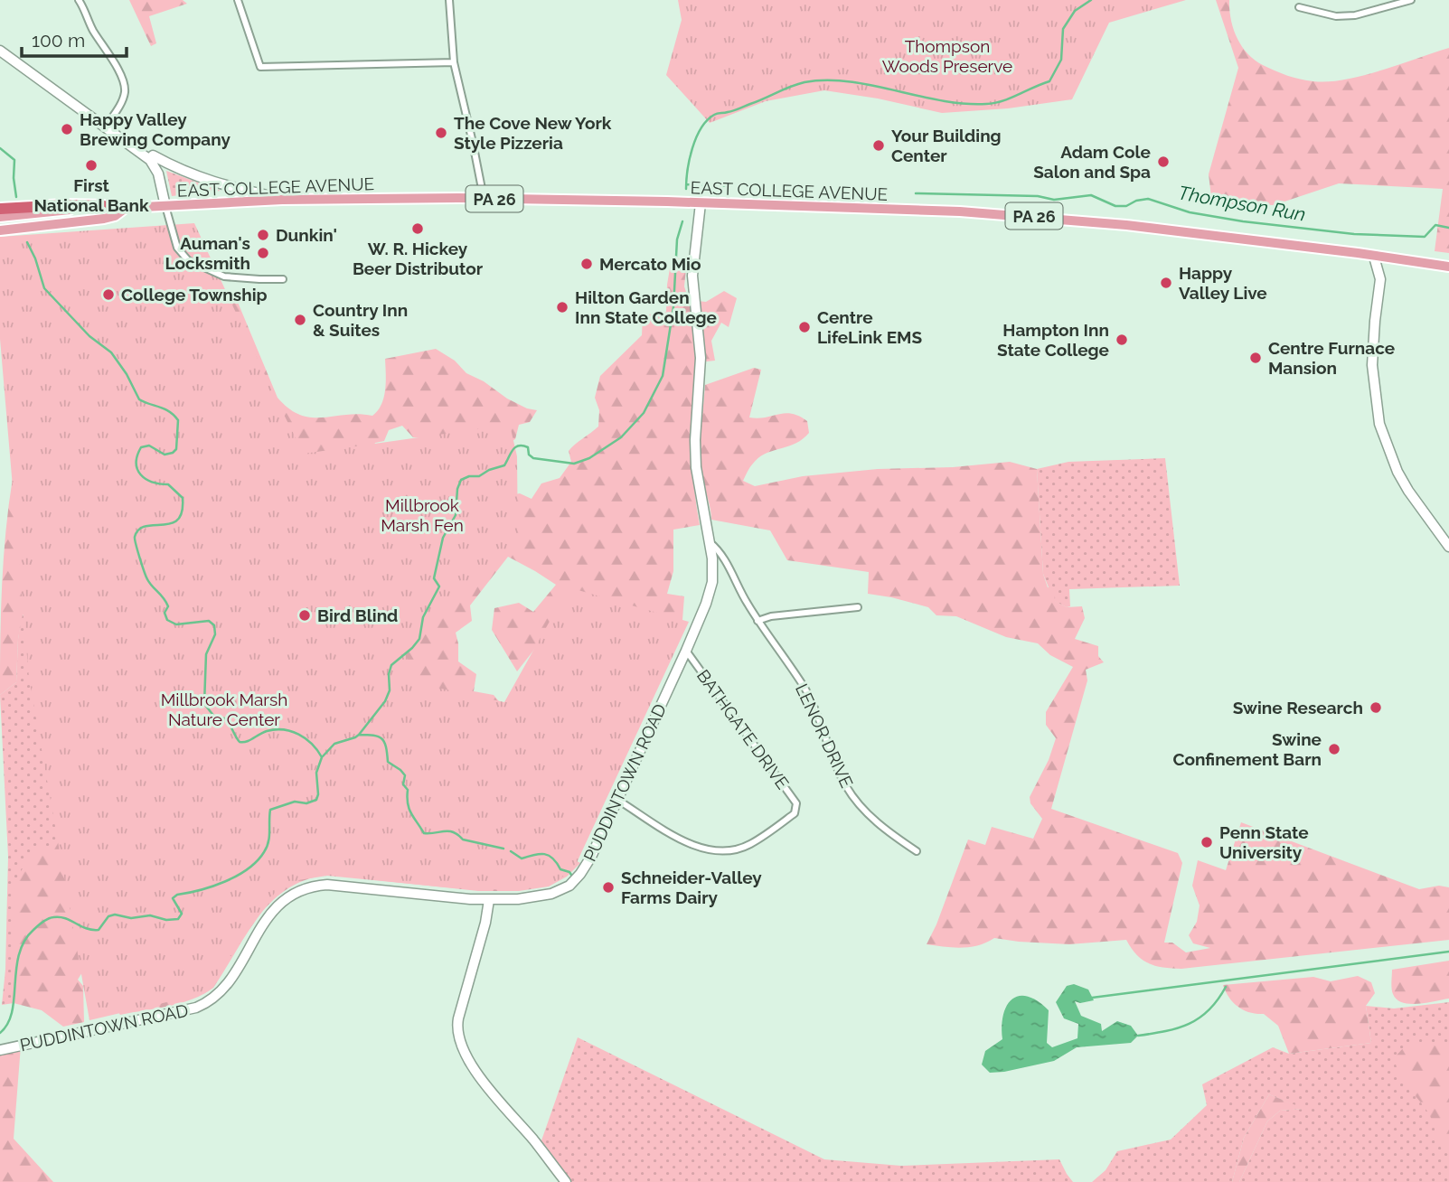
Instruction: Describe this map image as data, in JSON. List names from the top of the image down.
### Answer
{
  "streets": {
    "main road": ["EAST COLLEGE AVENUE", "PA 26"],
    "street": ["BATHGATE DRIVE", "LENOR DRIVE", "PUDDINTOWN ROAD"]
  },
  "crossings": [
    ["EAST COLLEGE AVENUE", "PUDDINTOWN ROAD"],
    ["BATHGATE DRIVE", "PUDDINTOWN ROAD"],
    ["LENOR DRIVE", "PUDDINTOWN ROAD"]
  ],
  "water": ["Thompson Run"],
  "parks": ["Thompson Woods Preserve", "Millbrook Marsh Fen", "Millbrook Marsh Nature Center"],
  "places": [
    "Happy Valley Brewing Company",
    "The Cove New York Style Pizzeria",
    "Your Building Center",
    "Adam Cole Salon and Spa",
    "First National Bank",
    "W. R. Hickey Beer Distributor",
    "Dunkin'",
    "Auman's Locksmith",
    "Mercato Mio",
    "Happy Valley Live",
    "College Township",
    "Hilton Garden Inn State College",
    "Country Inn & Suites",
    "Centre LifeLink EMS",
    "Hampton Inn State College",
    "Centre Furnace Mansion",
    "Bird Blind",
    "Swine Research",
    "Swine Confinement Barn",
    "Penn State University",
    "Schneider-Valley Farms Dairy"
  ],
  "scale_bar": "100 m"
}
